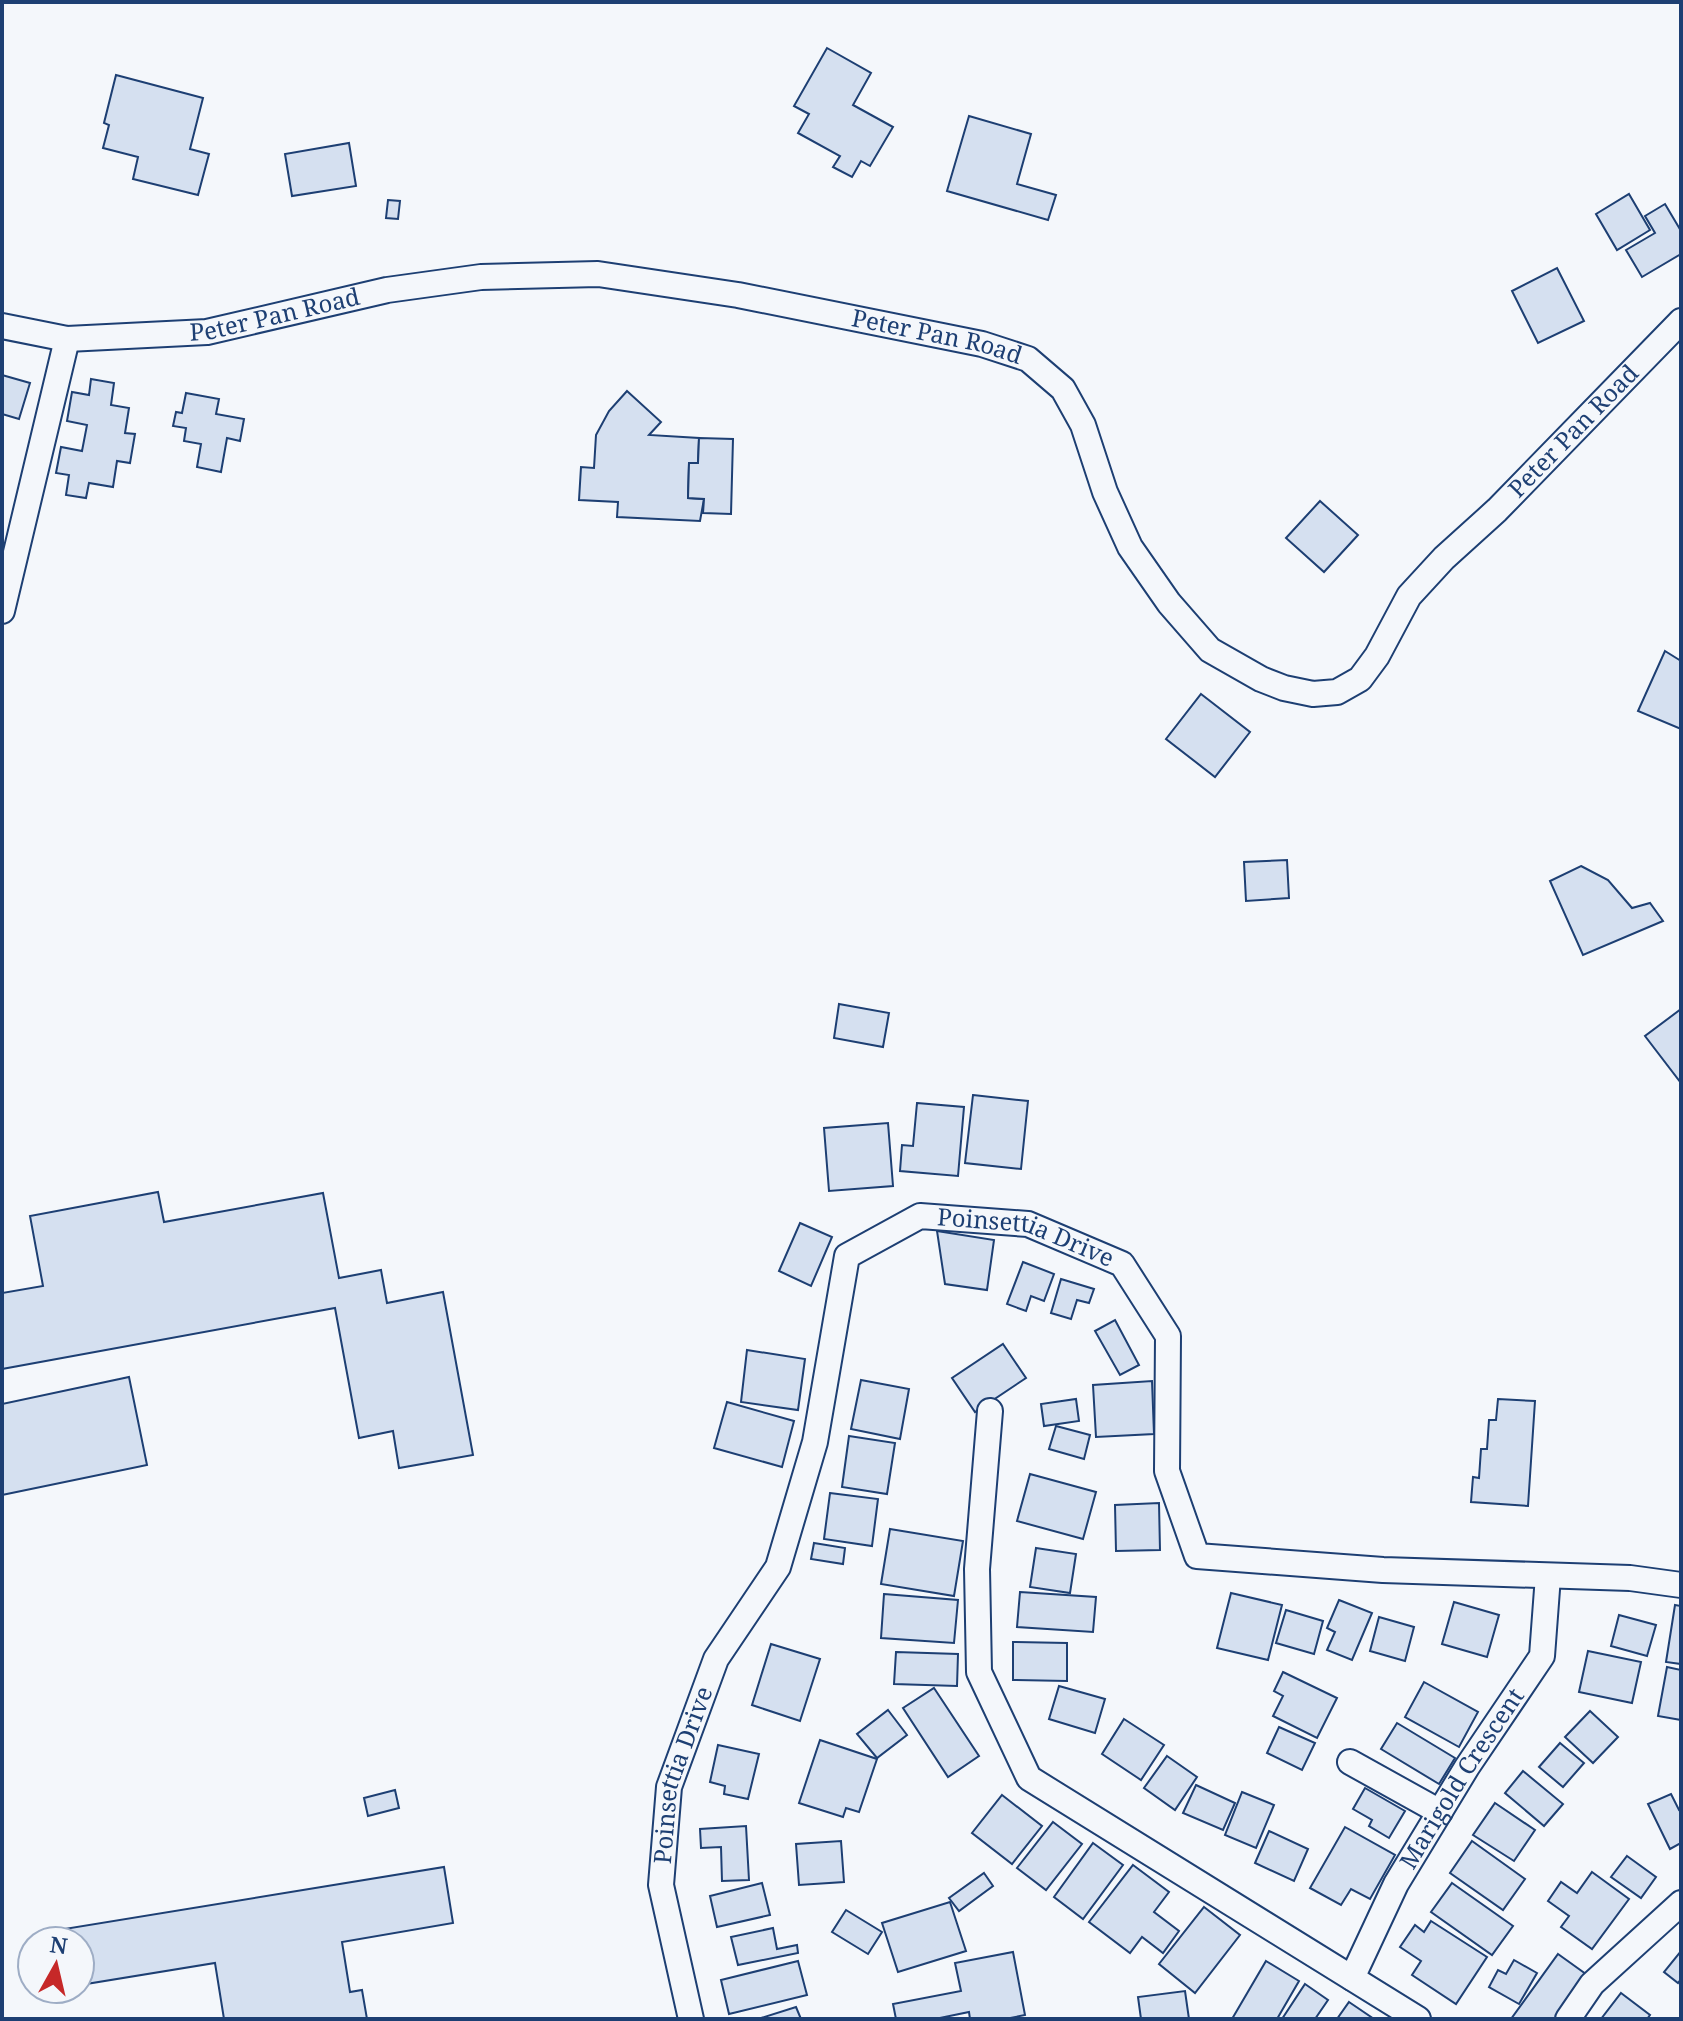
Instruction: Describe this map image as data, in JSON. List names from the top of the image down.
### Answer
{
  "streets": {
    "street": ["Peter Pan Road", "Poinsettia Drive", "Marigold Crescent"]
  },
  "crossings": [
    ["Poinsettia Drive", "Marigold Crescent"]
  ],
  "north": "top"
}
